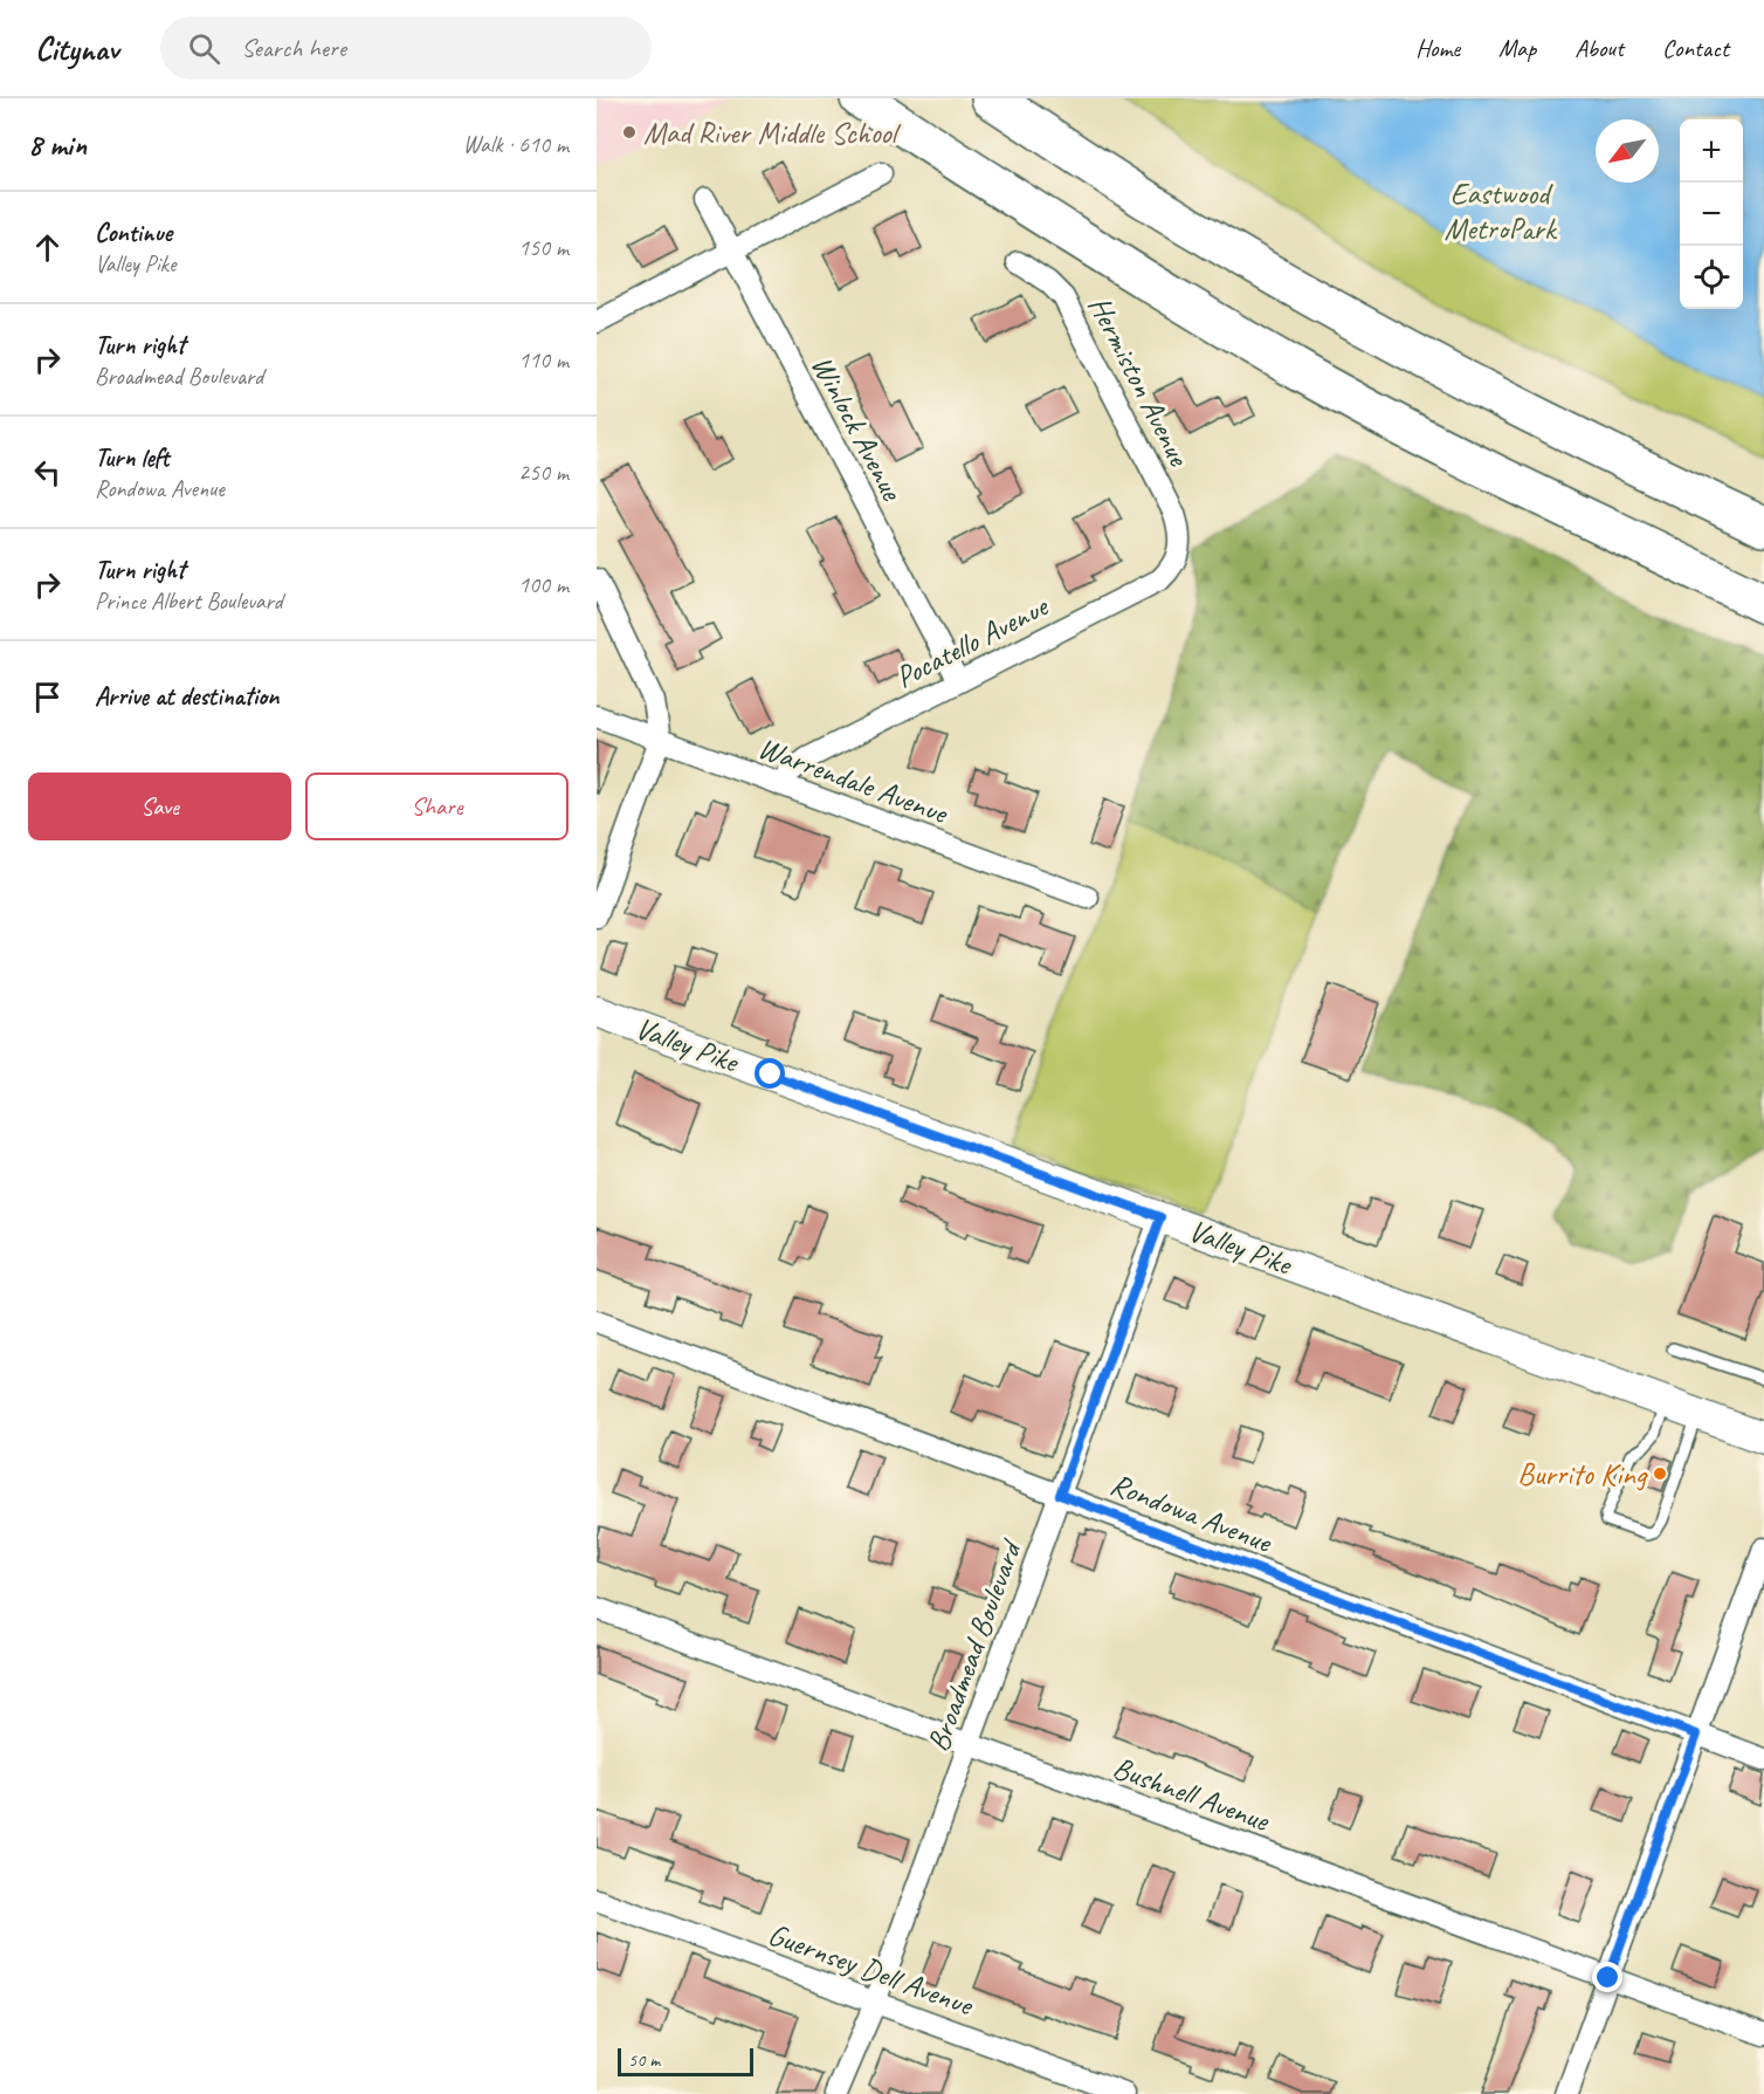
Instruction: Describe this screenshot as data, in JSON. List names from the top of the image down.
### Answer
{
  "streets": {
    "street": [
      "Hermiston Avenue",
      "Winlock Avenue",
      "Pocatello Avenue",
      "Warrendale Avenue",
      "Valley Pike",
      "Rondowa Avenue",
      "Broadmead Boulevard",
      "Bushnell Avenue",
      "Guernsey Dell Avenue"
    ]
  },
  "crossings": [
    ["Hermiston Avenue", "Pocatello Avenue"],
    ["Winlock Avenue", "Pocatello Avenue"],
    ["Pocatello Avenue", "Warrendale Avenue"],
    ["Valley Pike", "Broadmead Boulevard"],
    ["Rondowa Avenue", "Broadmead Boulevard"],
    ["Broadmead Boulevard", "Bushnell Avenue"],
    ["Broadmead Boulevard", "Guernsey Dell Avenue"]
  ],
  "parks": ["Eastwood MetroPark"],
  "places": ["Mad River Middle School", "Burrito King"],
  "scale_bar": "50 m",
  "north": "bottom left",
  "page": {
    "header": "Citynav",
    "search": "Search here",
    "nav": [
      "Home",
      "Map",
      "About",
      "Contact"
    ],
    "heading": ["8 min", "Walk · 610 m"],
    "map_buttons": ["+", "−"],
    "list": [
      ["Continue", "Valley Pike", "150 m"],
      ["Turn right", "Broadmead Boulevard", "110 m"],
      ["Turn left", "Rondowa Avenue", "250 m"],
      ["Turn right", "Prince Albert Boulevard", "100 m"],
      "Arrive at destination"
    ],
    "buttons": ["Save", "Share"],
    "scale": "50 m"
  }
}
